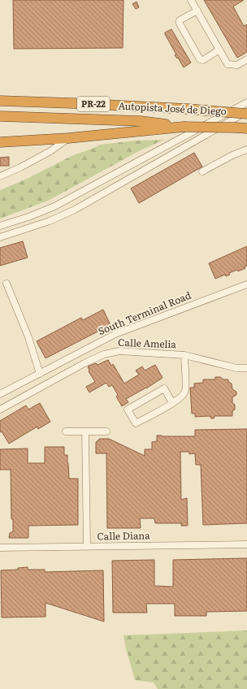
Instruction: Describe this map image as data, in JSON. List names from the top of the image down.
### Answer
{
  "streets": {
    "highway": ["PR-22", "Autopista José de Diego"],
    "street": ["South Terminal Road", "Calle Amelia", "Calle Diana"]
  }
}
